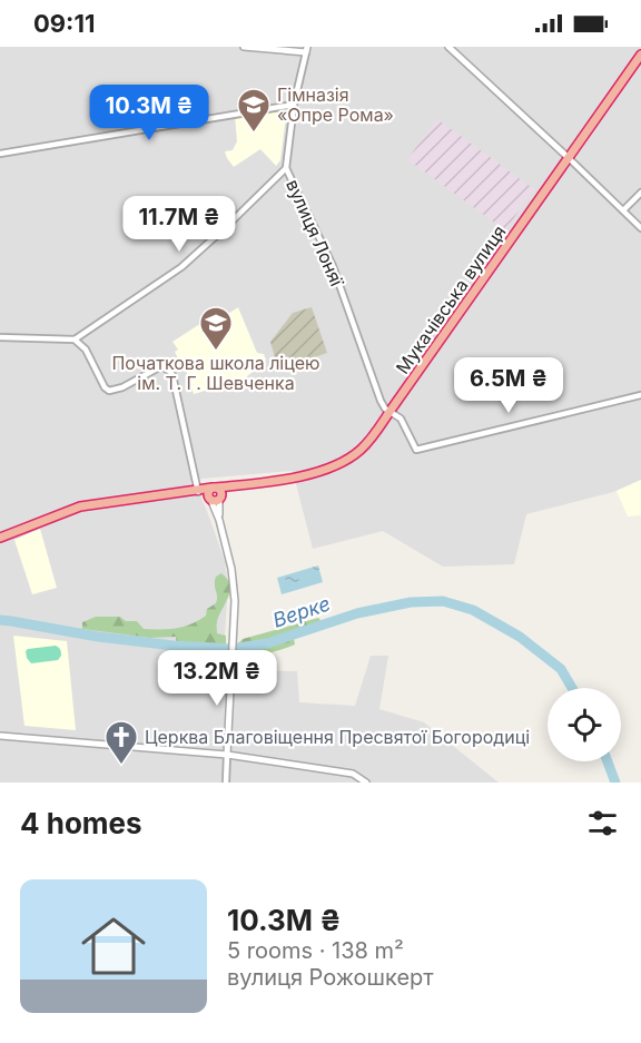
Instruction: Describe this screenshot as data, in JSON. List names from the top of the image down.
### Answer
{
  "streets": {
    "highway": ["Мукачівська вулиця"],
    "street": ["вулиця Лоняї"]
  },
  "crossings": [
    ["вулиця Лоняї", "Мукачівська вулиця"]
  ],
  "water": ["Верке"],
  "places": {
    "school or university": ["Гімназія «Опре Рома»", "Початкова школа ліцею ім. Т. Г. Шевченка"],
    "church": ["Церква Благовіщення Пресвятої Богородиці"]
  },
  "page": {
    "status": "09:11",
    "price": [
      "10.3M ₴",
      "11.7M ₴",
      "6.5M ₴",
      "13.2M ₴"
    ],
    "heading": "4 homes",
    "list": [
      {
        "name": "10.3M ₴",
        "note": "5 rooms · 138 m² · вулиця Рожошкерт"
      }
    ]
  }
}
